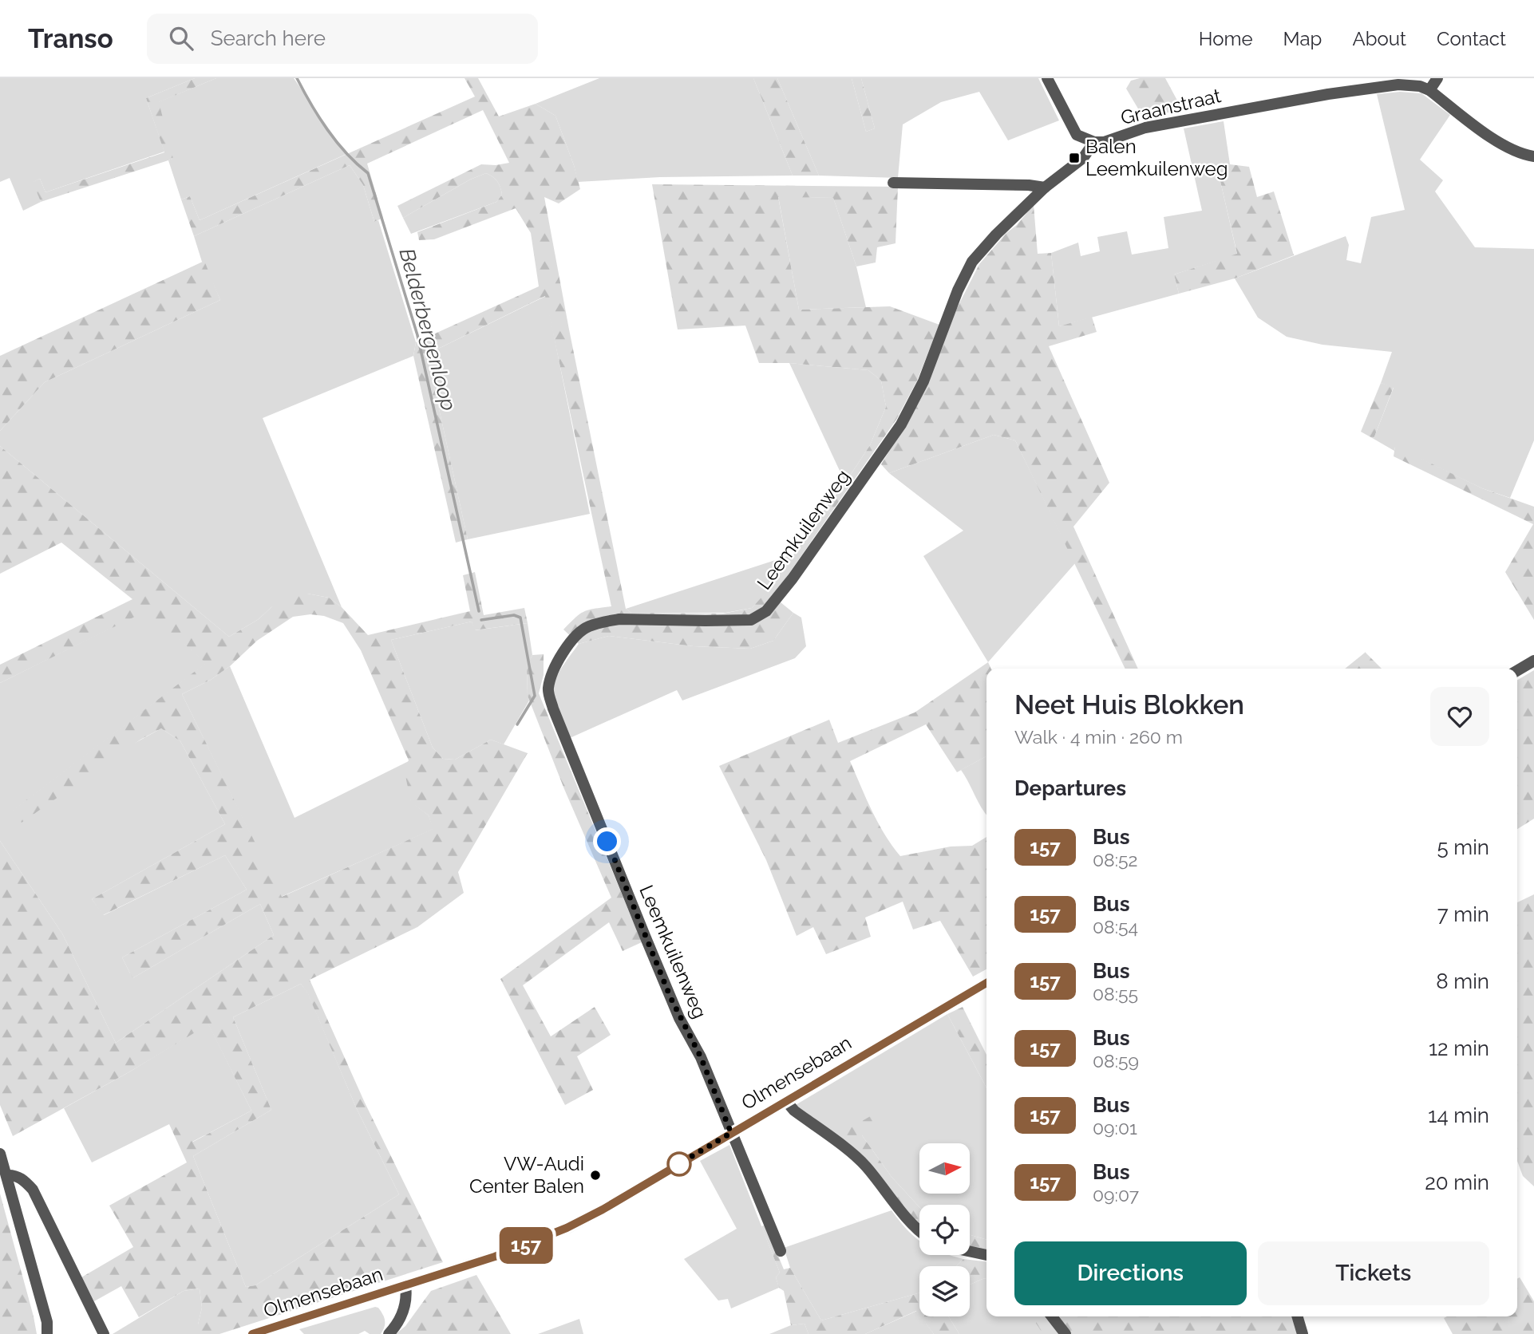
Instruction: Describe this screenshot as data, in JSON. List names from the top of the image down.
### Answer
{
  "streets": {
    "street": ["Graanstraat", "Leemkuilenweg", "Olmensebaan"]
  },
  "crossings": [
    ["Graanstraat", "Leemkuilenweg"],
    ["Leemkuilenweg", "Olmensebaan"]
  ],
  "water": ["Belderbergenloop"],
  "places": {
    "transit": ["Balen Leemkuilenweg"],
    "other": ["VW-Audi Center Balen"]
  },
  "lines": ["bus line 157"],
  "north": "right",
  "page": {
    "header": "Transo",
    "search": "Search here",
    "nav": [
      "Home",
      "Map",
      "About",
      "Contact"
    ],
    "on_map": "157",
    "heading": [
      ["Neet Huis Blokken", "Walk · 4 min · 260 m"],
      "Departures"
    ],
    "list": [
      {
        "mark": "157",
        "name": "Bus",
        "note": "08:52",
        "value": "5 min"
      },
      {
        "mark": "157",
        "name": "Bus",
        "note": "08:54",
        "value": "7 min"
      },
      {
        "mark": "157",
        "name": "Bus",
        "note": "08:55",
        "value": "8 min"
      },
      {
        "mark": "157",
        "name": "Bus",
        "note": "08:59",
        "value": "12 min"
      },
      {
        "mark": "157",
        "name": "Bus",
        "note": "09:01",
        "value": "14 min"
      },
      {
        "mark": "157",
        "name": "Bus",
        "note": "09:07",
        "value": "20 min"
      }
    ],
    "buttons": ["Directions", "Tickets"]
  }
}
